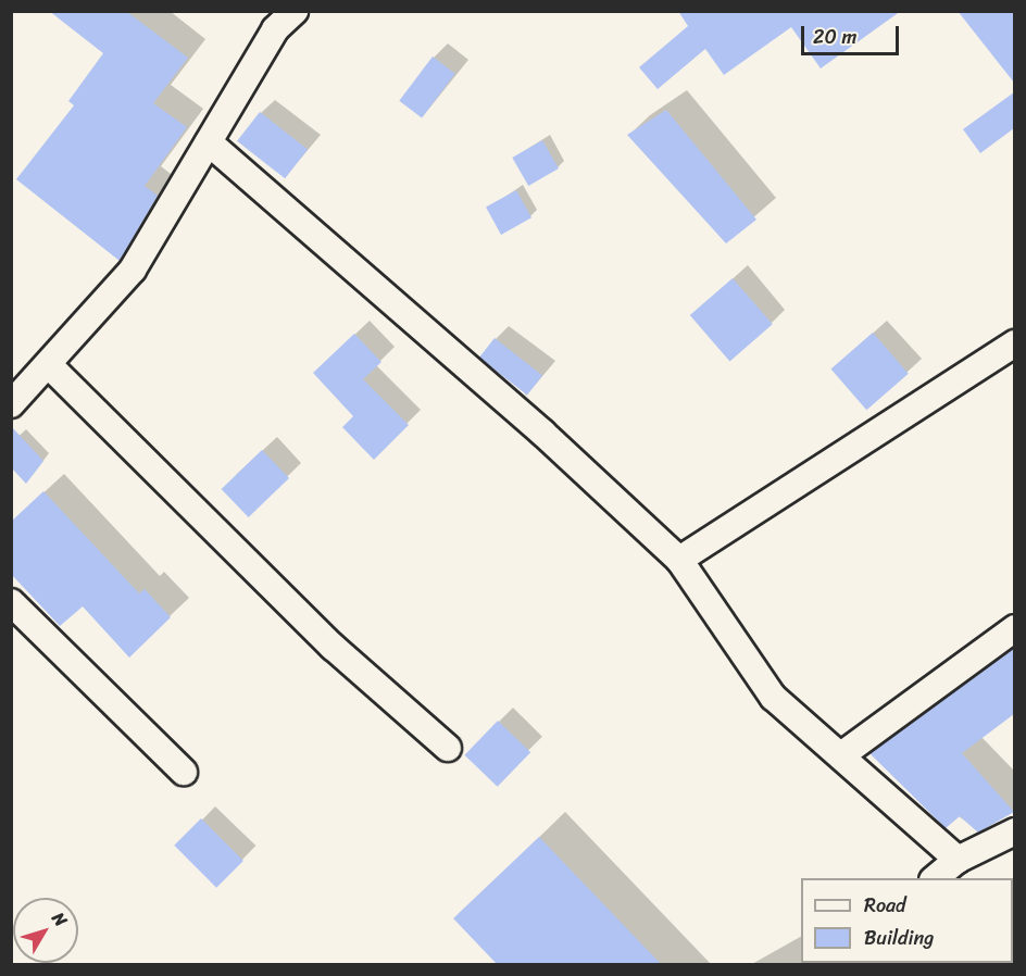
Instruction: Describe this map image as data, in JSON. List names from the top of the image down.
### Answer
{
  "legend": ["Road", "Building"],
  "scale_bar": "20 m",
  "north": "top right"
}
